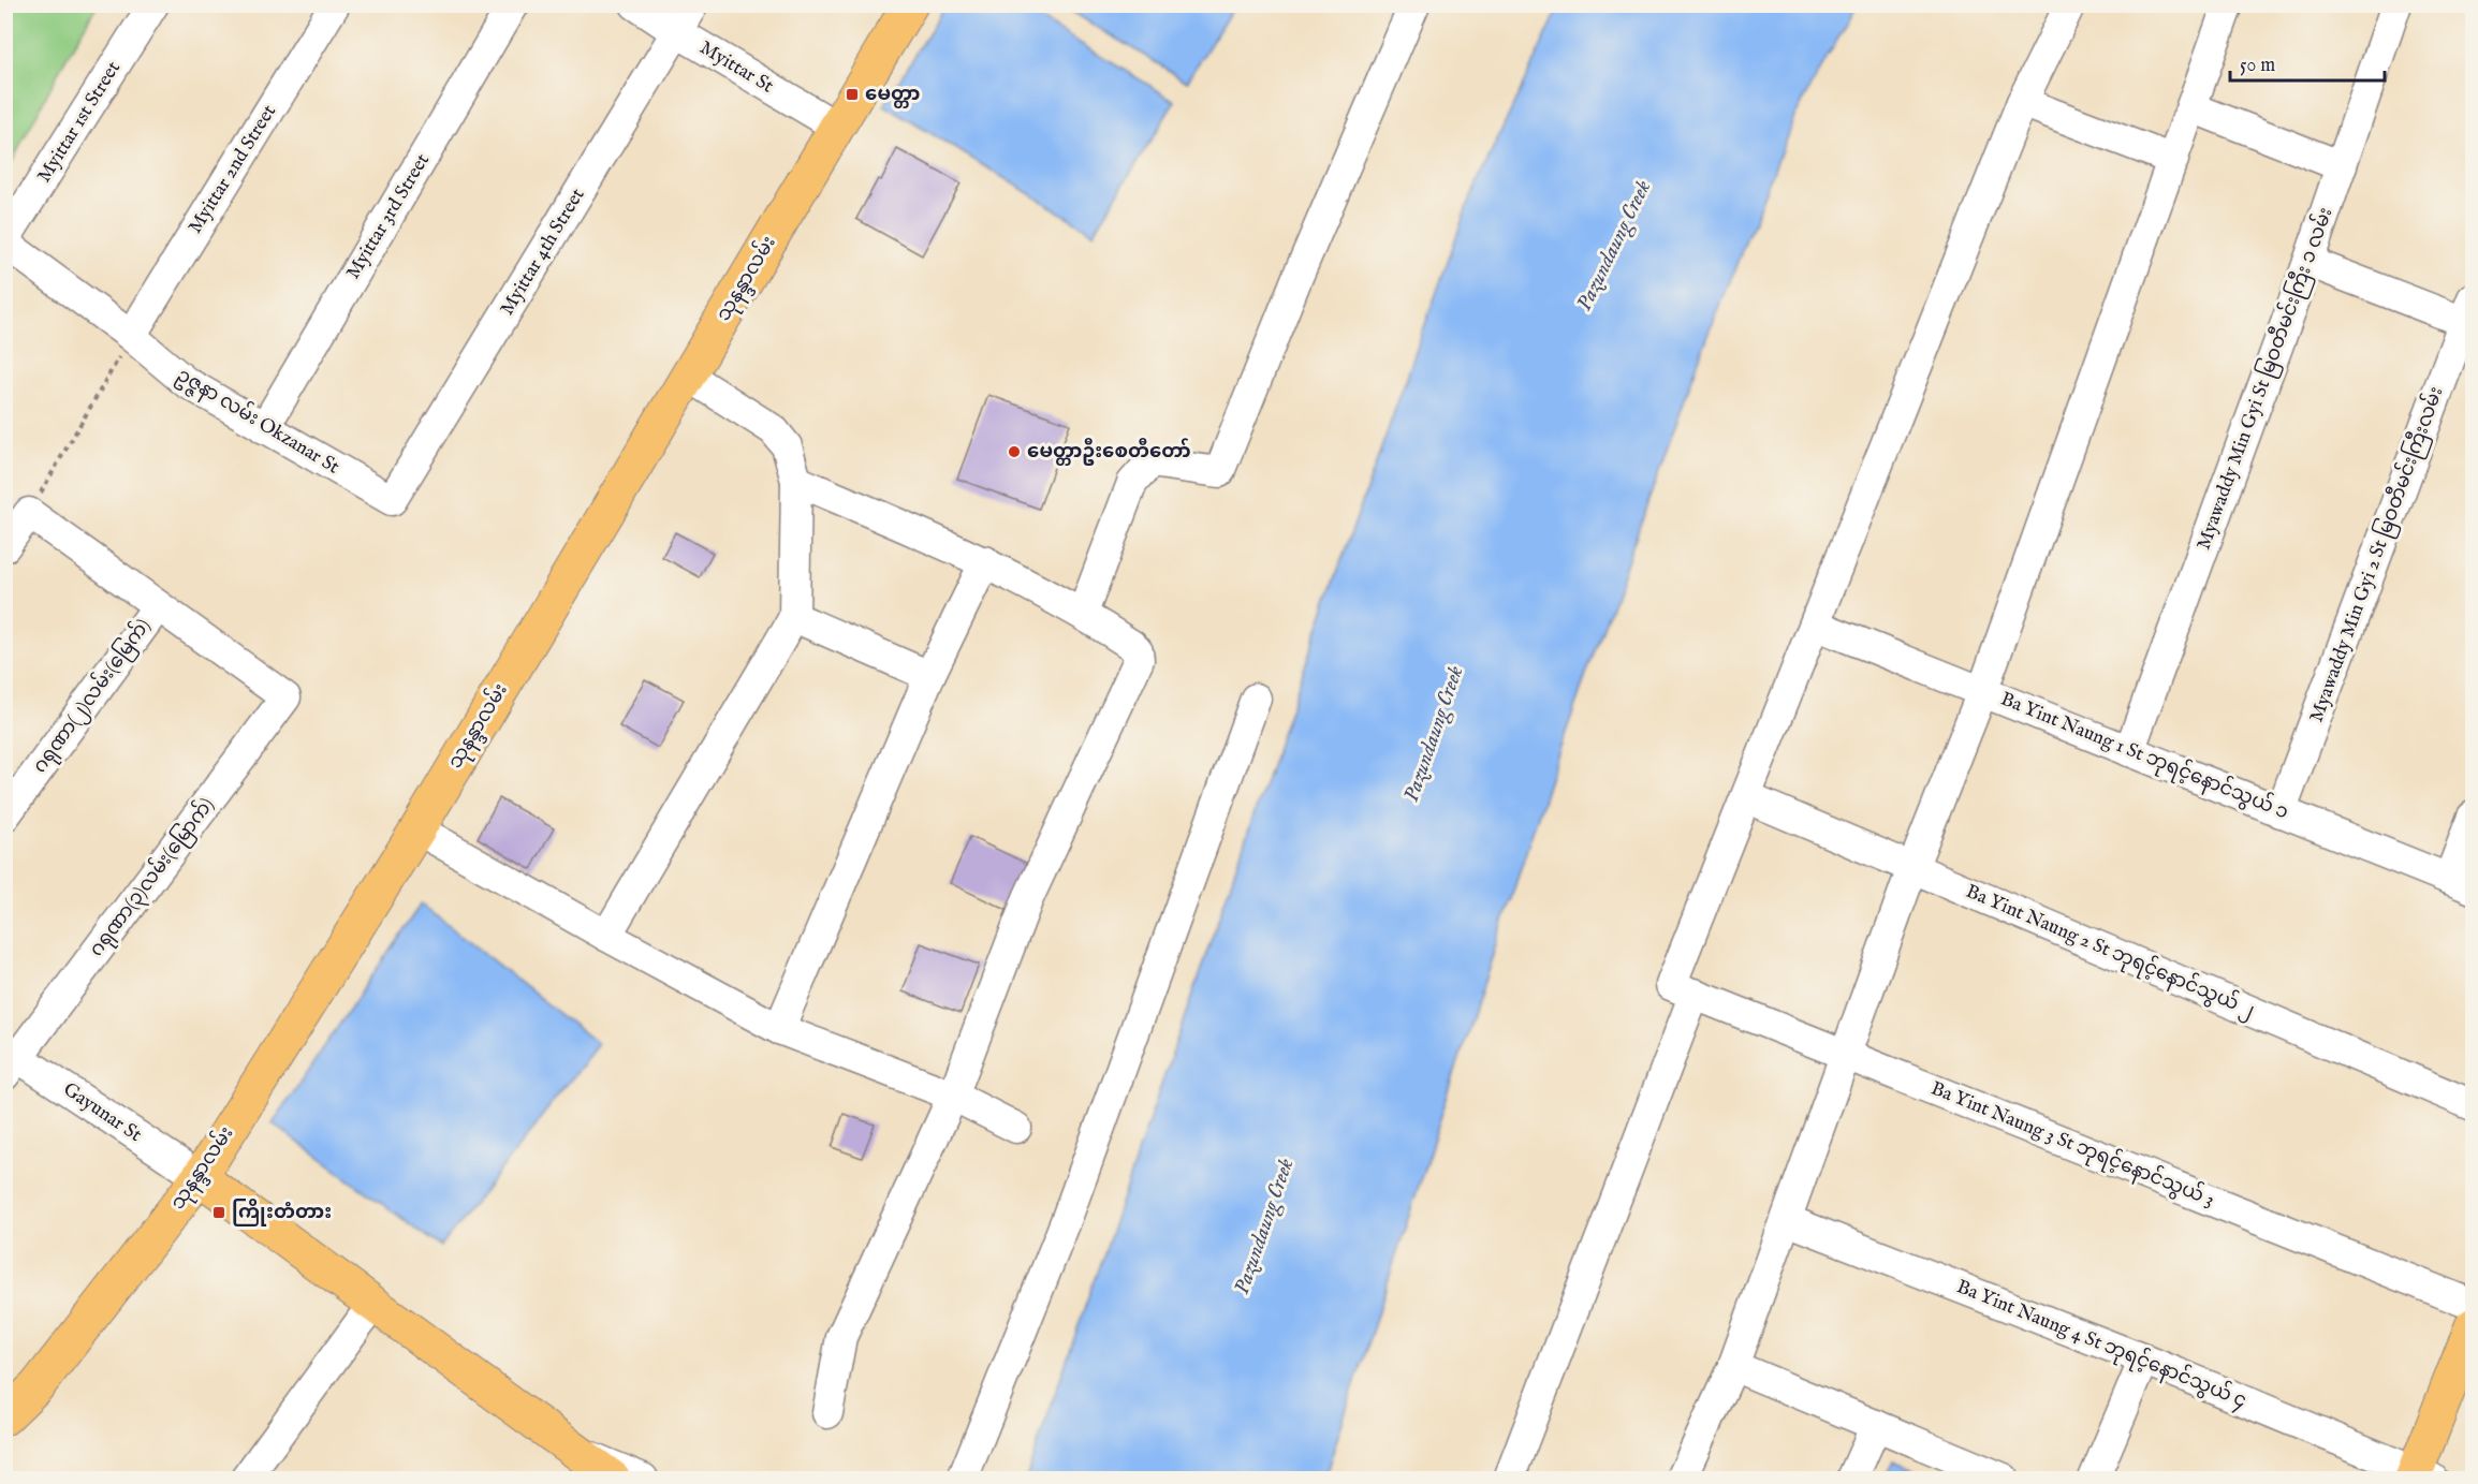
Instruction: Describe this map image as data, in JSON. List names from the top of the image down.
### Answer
{
  "streets": {
    "main road": ["သုနန္ဒာလမ်း"],
    "street": [
      "Myittar St",
      "Myittar 1st Street",
      "Myittar 2nd Street",
      "Myittar 3rd Street",
      "Myittar 4th Street",
      "Myawaddy Min Gyi St မြဝတီမင်းကြီး ၁ လမ်း",
      "ဥဇ္ဇနာ လမ်း Okzanar St",
      "Myawaddy Min Gyi 2 St မြဝတီမင်းကြီးလမ်း",
      "ဂရုဏာ(၂)လမ်း(မြေက်)",
      "Ba Yint Naung 1 St ဘုရင့်နောင်သွယ် ၁",
      "ဂရုဏာ(၃)လမ်း(မြောက်)",
      "Ba Yint Naung 2 St ဘုရင့်နောင်သွယ် ၂",
      "Gayunar St",
      "Ba Yint Naung 3 St ဘုရင့်နောင်သွယ် 3",
      "Ba Yint Naung 4 St ဘုရင့်နောင်သွယ် ၄"
    ]
  },
  "crossings": [
    ["Myittar St", "Myittar 4th Street"],
    ["Myittar St", "သုနန္ဒာလမ်း"],
    ["Myittar 1st Street", "ဥဇ္ဇနာ လမ်း Okzanar St"],
    ["Myittar 2nd Street", "ဥဇ္ဇနာ လမ်း Okzanar St"],
    ["Myittar 3rd Street", "ဥဇ္ဇနာ လမ်း Okzanar St"],
    ["Myittar 4th Street", "ဥဇ္ဇနာ လမ်း Okzanar St"],
    ["သုနန္ဒာလမ်း", "Gayunar St"],
    ["Myawaddy Min Gyi St မြဝတီမင်းကြီး ၁ လမ်း", "Ba Yint Naung 1 St ဘုရင့်နောင်သွယ် ၁"],
    ["Myawaddy Min Gyi 2 St မြဝတီမင်းကြီးလမ်း", "Ba Yint Naung 1 St ဘုရင့်နောင်သွယ် ၁"],
    ["ဂရုဏာ(၂)လမ်း(မြေက်)", "ဂရုဏာ(၃)လမ်း(မြောက်)"],
    ["ဂရုဏာ(၃)လမ်း(မြောက်)", "Gayunar St"]
  ],
  "water": ["Pazundaung Creek"],
  "places": {
    "transit": ["မေတ္တာ", "ကြိုးတံတား"],
    "other": ["မေတ္တာဦးစေတီတော်"]
  },
  "scale_bar": "50 m"
}
